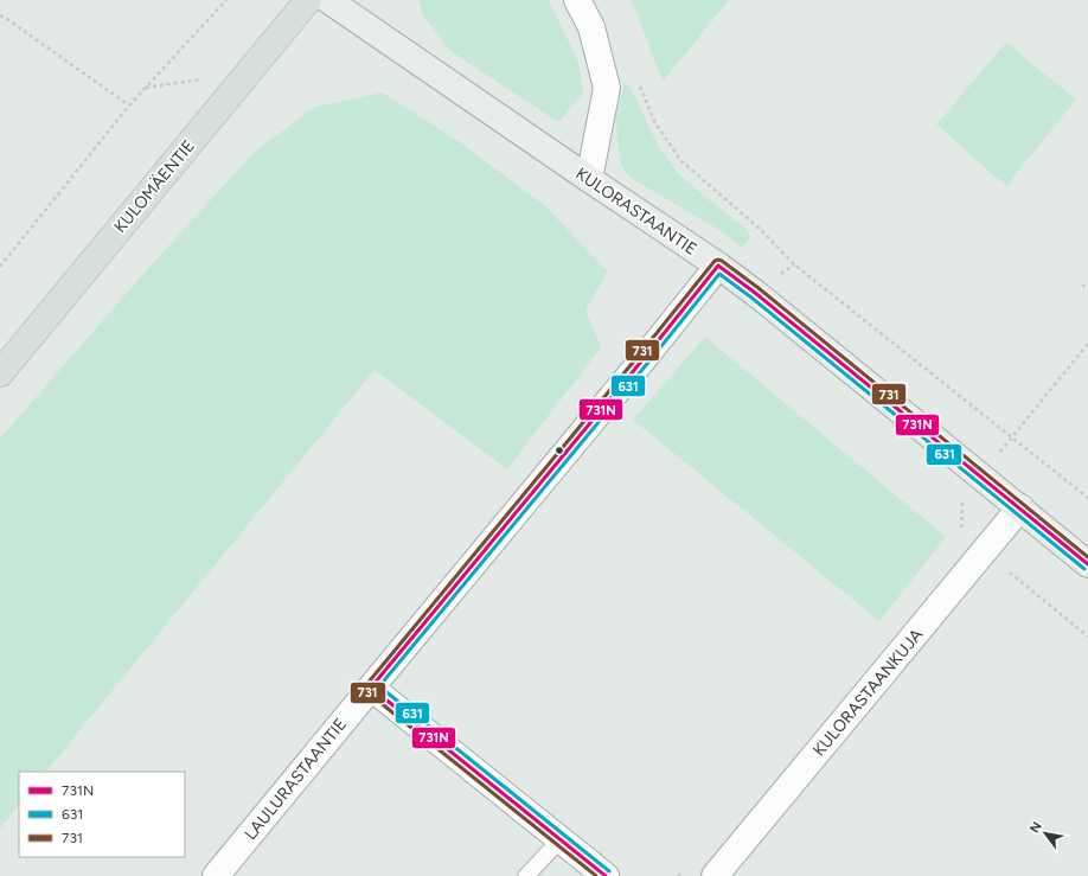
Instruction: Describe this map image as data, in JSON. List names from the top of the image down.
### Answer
{
  "streets": {
    "main road": ["KULOMÄENTIE"],
    "street": ["KULORASTAANTIE", "KULORASTAANKUJA", "LAULURASTAANTIE"]
  },
  "crossings": [
    ["KULORASTAANTIE", "KULORASTAANKUJA"],
    ["KULORASTAANTIE", "LAULURASTAANTIE"]
  ],
  "lines": ["transit line 731", "transit line 731N", "transit line 631"],
  "legend": ["731N", "631", "731"],
  "north": "top left"
}
